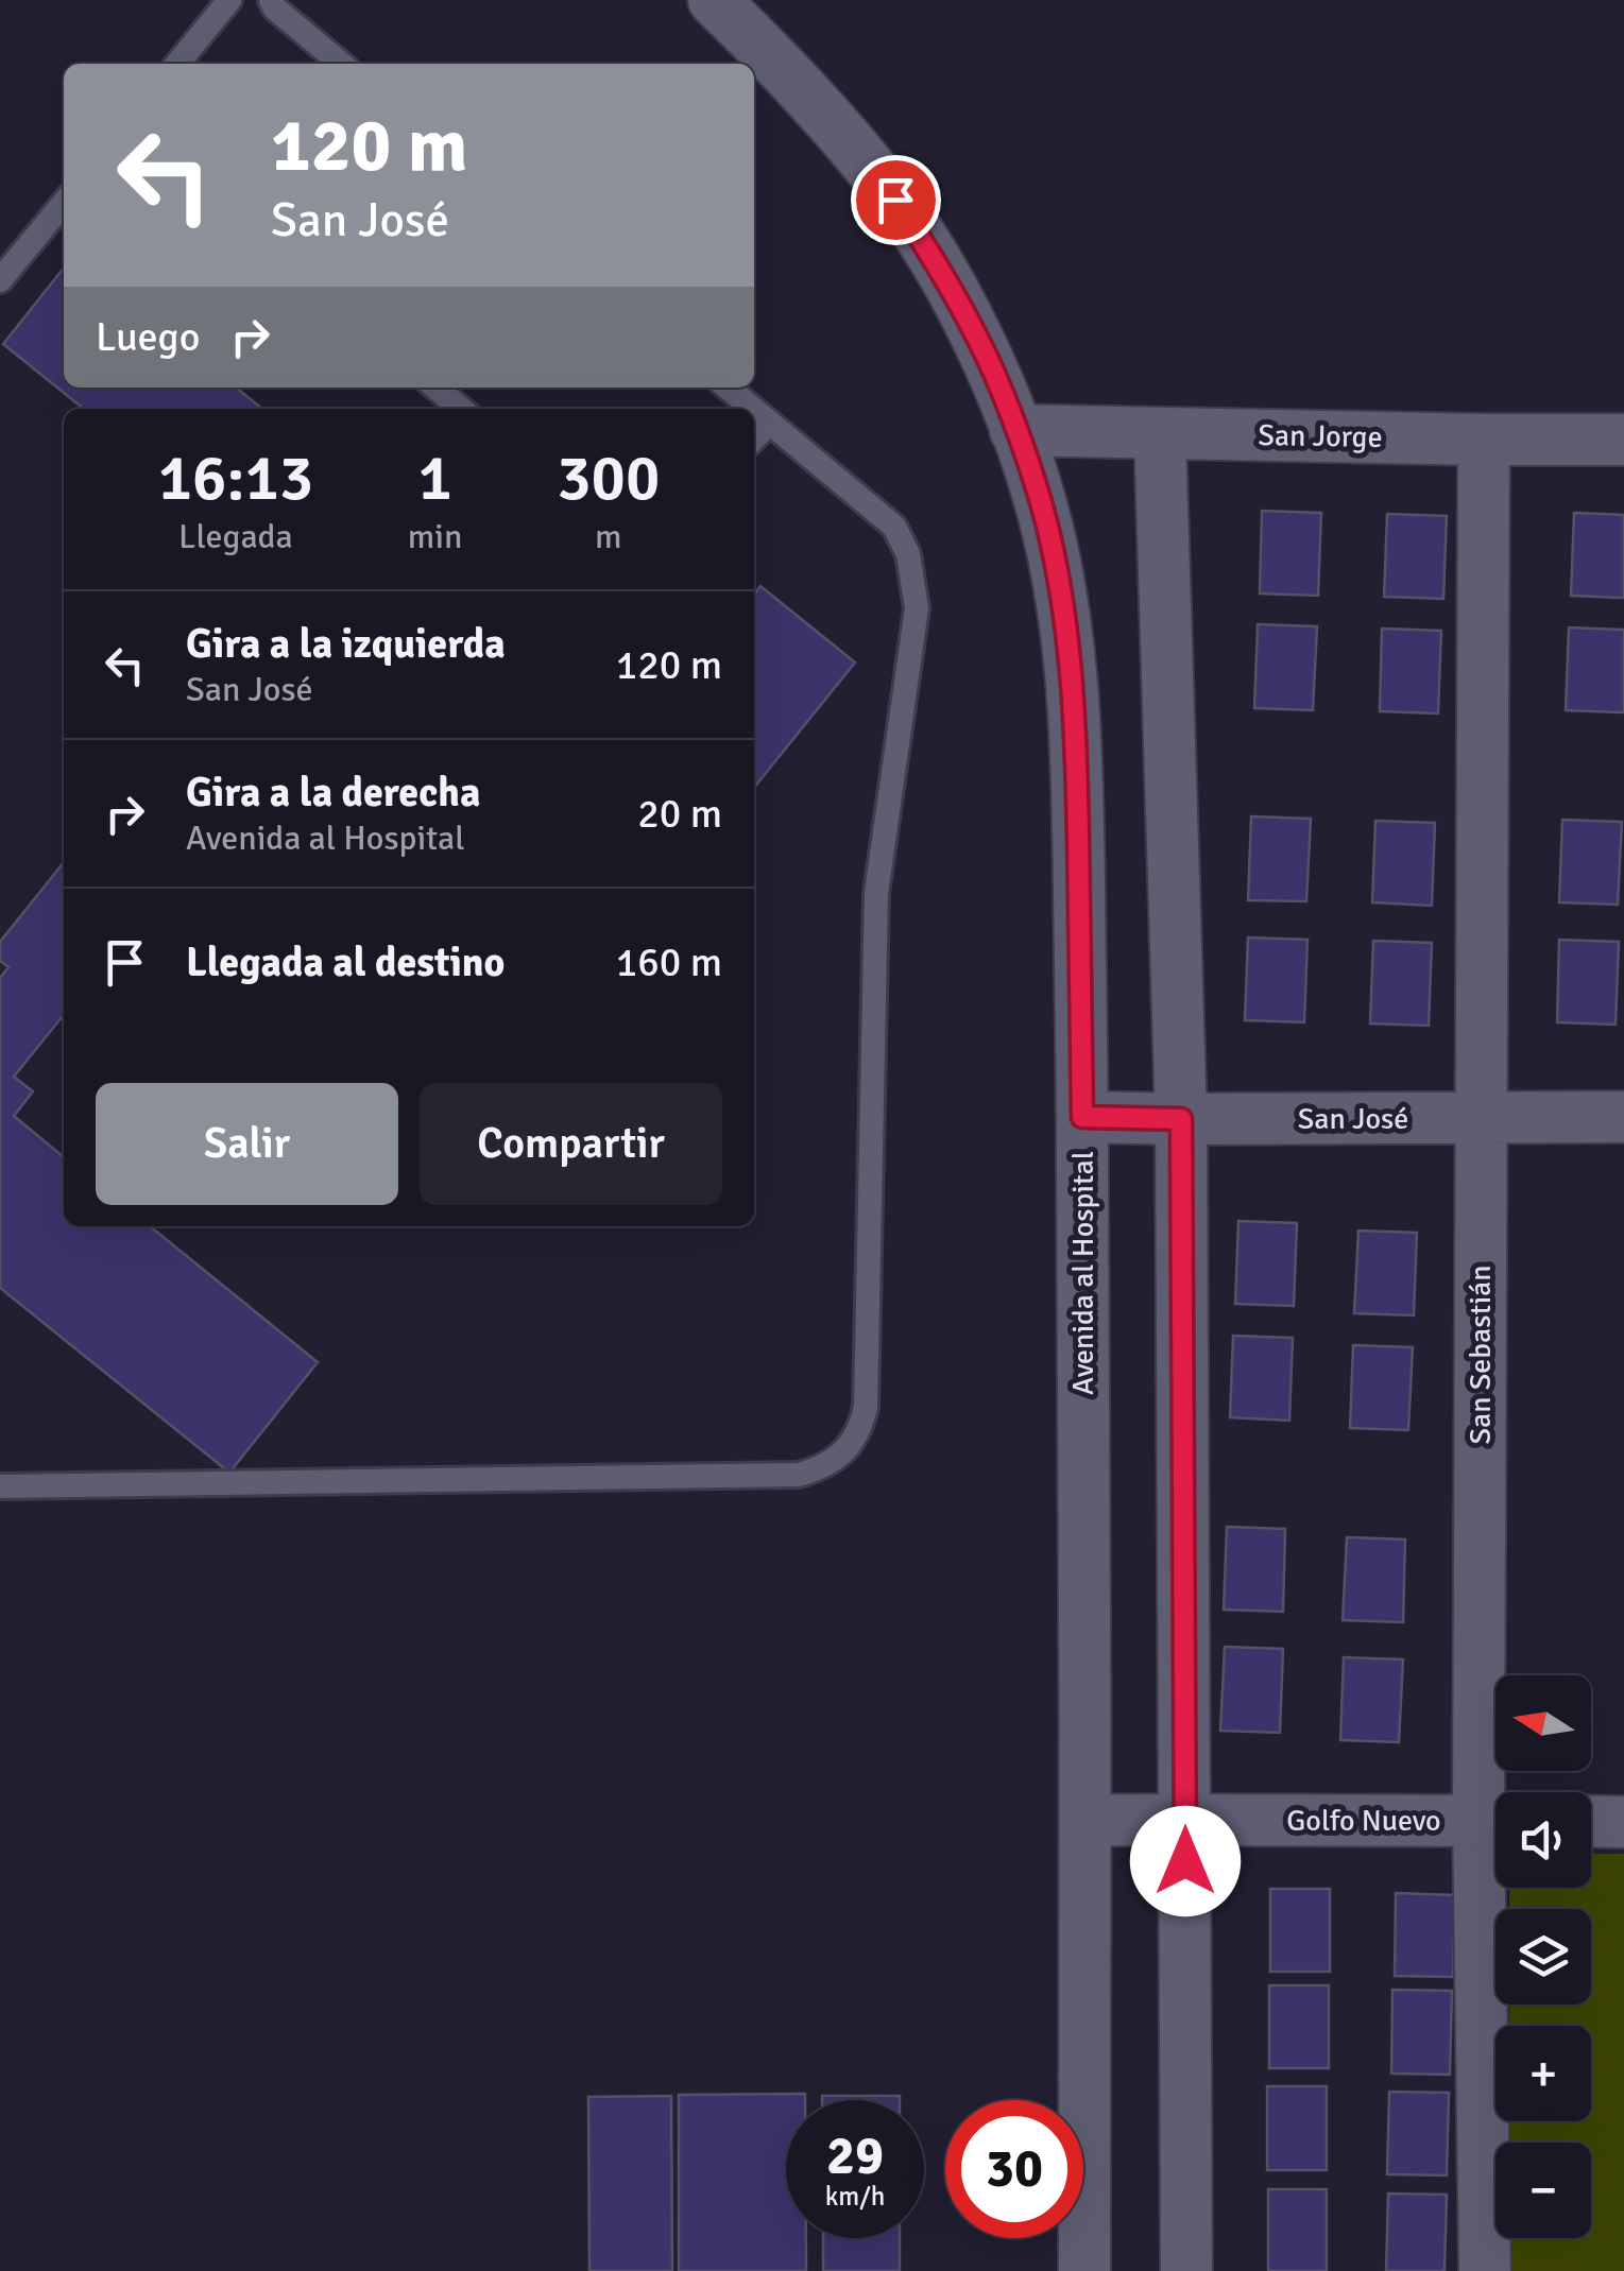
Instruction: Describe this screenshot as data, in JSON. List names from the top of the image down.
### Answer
{
  "streets": {
    "street": [
      "San Jorge",
      "San José",
      "Avenida al Hospital",
      "San Sebastián",
      "Golfo Nuevo"
    ]
  },
  "crossings": [
    ["San Jorge", "Avenida al Hospital"],
    ["San Jorge", "San Sebastián"],
    ["San José", "Avenida al Hospital"],
    ["San José", "San Sebastián"],
    ["Avenida al Hospital", "Golfo Nuevo"]
  ],
  "north": "left",
  "page": {
    "turn": ["120 m", "San José"],
    "then": "Luego",
    "eta": [
      "16:13",
      "Llegada",
      "1",
      "min",
      "300",
      "m"
    ],
    "list": [
      {
        "name": "Gira a la izquierda",
        "note": "San José",
        "value": "120 m"
      },
      {
        "name": "Gira a la derecha",
        "note": "Avenida al Hospital",
        "value": "20 m"
      },
      {
        "name": "Llegada al destino",
        "value": "160 m"
      }
    ],
    "buttons": ["Salir", "Compartir"],
    "map_buttons": ["+", "−"],
    "speed": "29 km/h",
    "limit": "30"
  }
}
